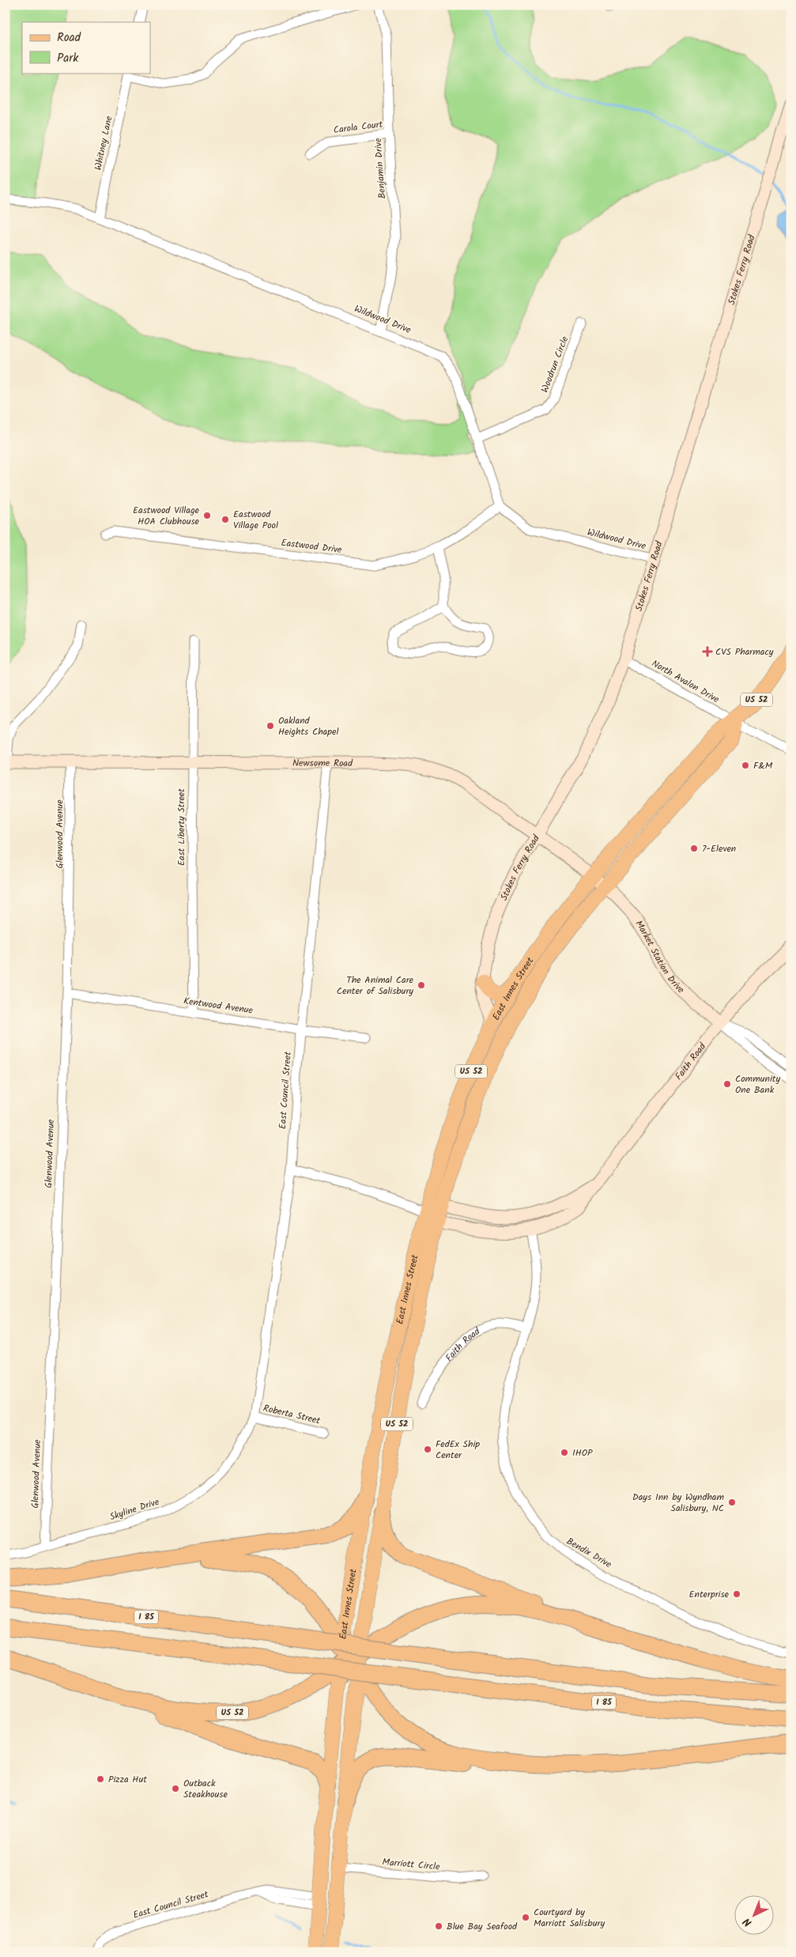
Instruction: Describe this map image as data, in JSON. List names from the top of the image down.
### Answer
{
  "streets": {
    "highway": ["US 52", "I 85"],
    "main road": ["East Innes Street"],
    "street": [
      "Carola Court",
      "Whitney Lane",
      "Benjamin Drive",
      "Stokes Ferry Road",
      "Wildwood Drive",
      "Woodrun Circle",
      "Eastwood Drive",
      "North Avalon Drive",
      "Newsome Road",
      "East Liberty Street",
      "Glenwood Avenue",
      "Market Station Drive",
      "Kentwood Avenue",
      "Faith Road",
      "East Council Street",
      "Roberta Street",
      "Skyline Drive",
      "Bendix Drive",
      "Marriott Circle"
    ]
  },
  "crossings": [
    ["Carola Court", "Benjamin Drive"],
    ["Whitney Lane", "Wildwood Drive"],
    ["Benjamin Drive", "Wildwood Drive"],
    ["Stokes Ferry Road", "Wildwood Drive"],
    ["Stokes Ferry Road", "North Avalon Drive"],
    ["Stokes Ferry Road", "Newsome Road"],
    ["Stokes Ferry Road", "East Innes Street"],
    ["Wildwood Drive", "Woodrun Circle"],
    ["Wildwood Drive", "Eastwood Drive"],
    ["North Avalon Drive", "East Innes Street"],
    ["US 52", "East Innes Street"],
    ["Newsome Road", "East Liberty Street"],
    ["Newsome Road", "Glenwood Avenue"],
    ["Newsome Road", "Market Station Drive"],
    ["Newsome Road", "East Innes Street"],
    ["Newsome Road", "East Council Street"],
    ["East Liberty Street", "Kentwood Avenue"],
    ["Glenwood Avenue", "Kentwood Avenue"],
    ["Glenwood Avenue", "Skyline Drive"],
    ["Market Station Drive", "East Innes Street"],
    ["Market Station Drive", "Faith Road"],
    ["East Innes Street", "Faith Road"],
    ["East Innes Street", "East Council Street"],
    ["East Innes Street", "Marriott Circle"],
    ["Kentwood Avenue", "East Council Street"],
    ["Faith Road", "East Council Street"],
    ["Faith Road", "Bendix Drive"],
    ["East Council Street", "Roberta Street"],
    ["East Council Street", "Skyline Drive"],
    ["Roberta Street", "Skyline Drive"]
  ],
  "places": {
    "other": [
      "Eastwood Village HOA Clubhouse",
      "Eastwood Village Pool",
      "Oakland Heights Chapel",
      "F&M",
      "7-Eleven",
      "The Animal Care Center of Salisbury",
      "Community One Bank",
      "FedEx Ship Center",
      "IHOP",
      "Days Inn by Wyndham Salisbury, NC",
      "Enterprise",
      "Pizza Hut",
      "Outback Steakhouse",
      "Courtyard by Marriott Salisbury",
      "Blue Bay Seafood"
    ],
    "health": ["CVS Pharmacy"]
  },
  "legend": ["Road", "Park"],
  "north": "bottom left"
}
